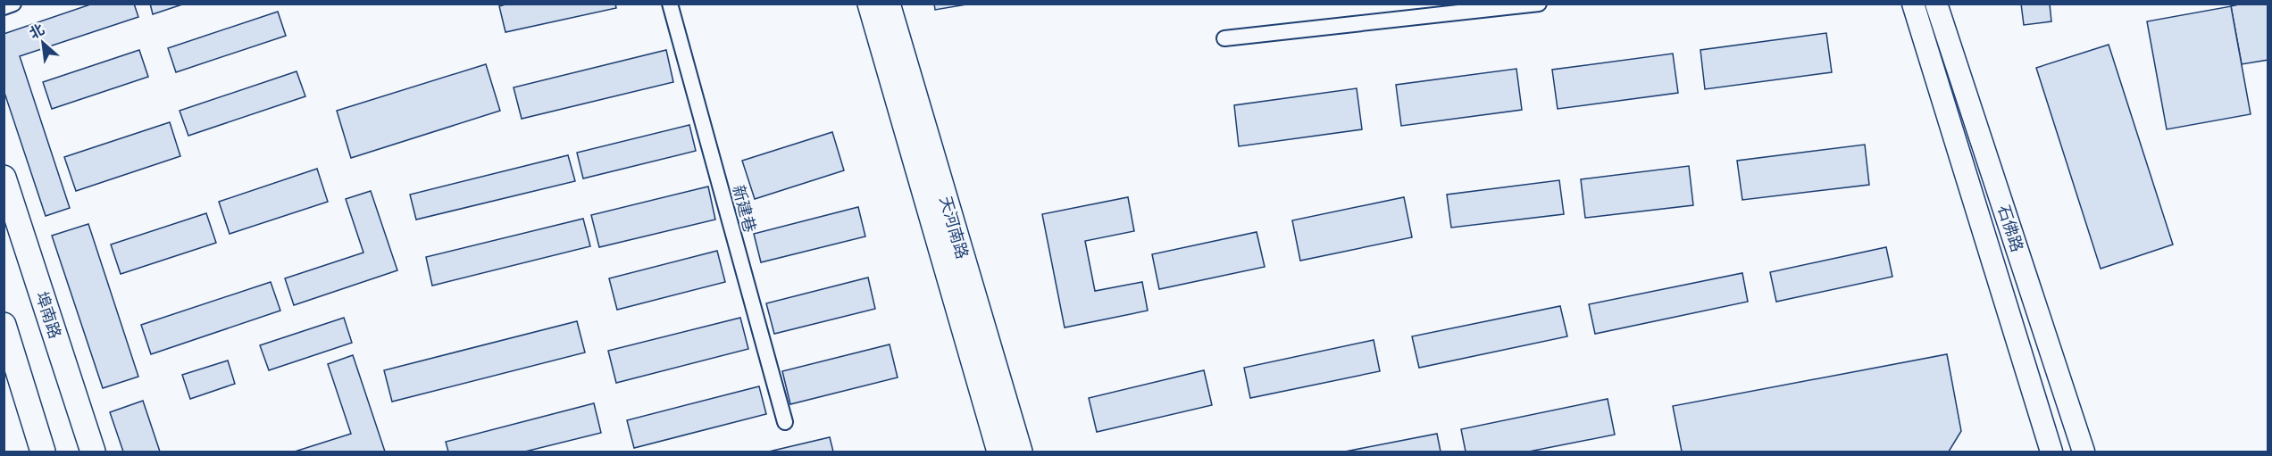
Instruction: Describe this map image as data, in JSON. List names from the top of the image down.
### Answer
{
  "streets": {
    "main road": ["天河南路", "埠南路"],
    "street": ["新建巷", "石佛路"]
  },
  "north": "top left"
}
